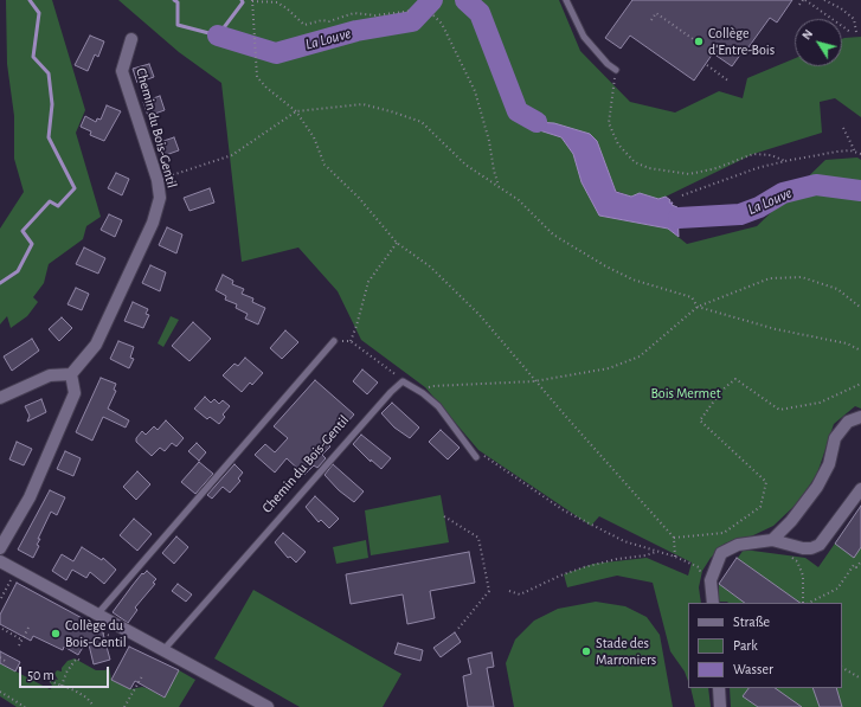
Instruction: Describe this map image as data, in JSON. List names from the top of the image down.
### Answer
{
  "streets": {
    "street": ["Chemin du Bois-Gentil"]
  },
  "water": ["La Louve"],
  "parks": ["Bois Mermet"],
  "places": ["Collège d'Entre-Bois", "Collège du Bois-Gentil", "Stade des Marroniers"],
  "legend": ["Straße", "Park", "Wasser"],
  "scale_bar": "50 m",
  "north": "top left"
}
